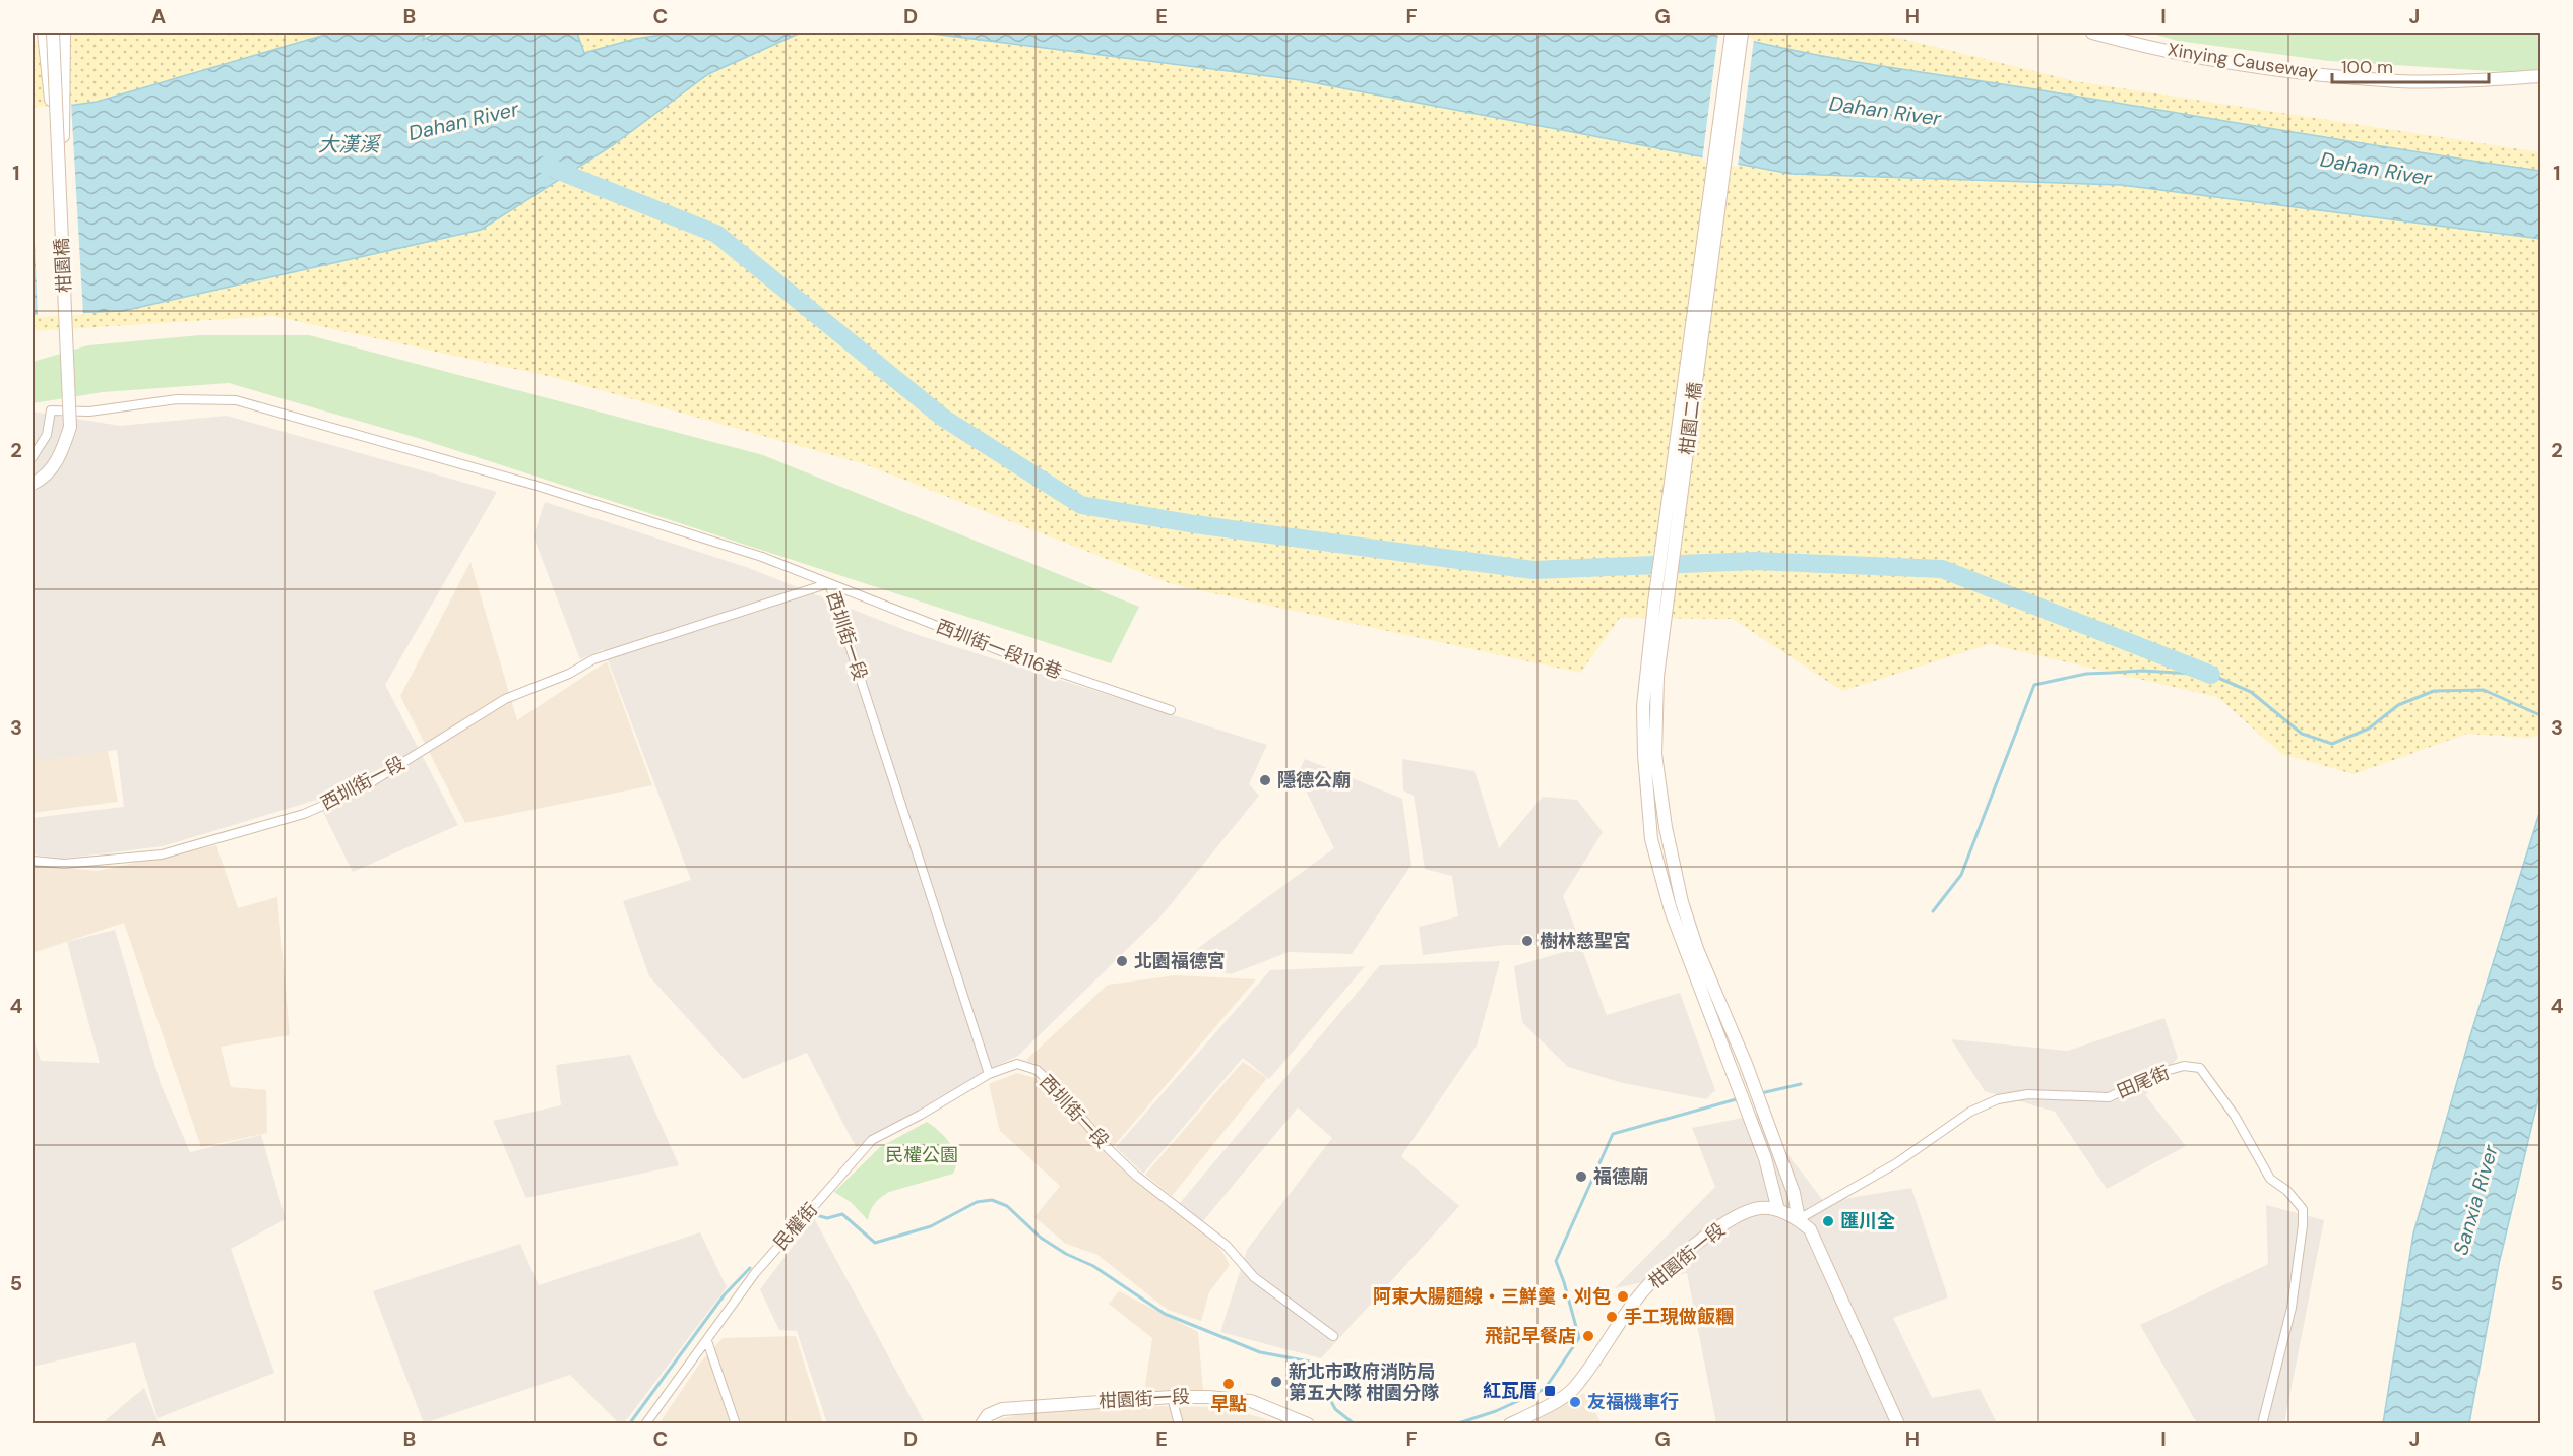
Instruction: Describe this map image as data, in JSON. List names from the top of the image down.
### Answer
{
  "streets": {
    "street": [
      "Xinying Causeway",
      "柑園橋",
      "柑園二橋",
      "西圳街一段",
      "西圳街一段116巷",
      "田尾街",
      "民權街",
      "柑園街一段"
    ]
  },
  "crossings": [
    ["柑園二橋", "田尾街"],
    ["柑園二橋", "柑園街一段"],
    ["西圳街一段", "西圳街一段116巷"],
    ["西圳街一段", "民權街"],
    ["田尾街", "柑園街一段"]
  ],
  "water": ["Dahan River", "大漢溪", "Sanxia River"],
  "parks": ["民權公園"],
  "places": {
    "other": [
      "隱德公廟",
      "樹林慈聖宮",
      "北園福德宮",
      "福德廟",
      "匯川全",
      "阿東大腸麵線‧三鮮羹‧刈包",
      "手工現做飯糰",
      "飛記早餐店",
      "新北市政府消防局 第五大隊 柑園分隊",
      "早點",
      "友福機車行"
    ],
    "transit": ["紅瓦厝"]
  },
  "scale_bar": "100 m",
  "grid": {
    "columns": [
      "A",
      "B",
      "C",
      "D",
      "E",
      "F",
      "G",
      "H",
      "I",
      "J"
    ],
    "rows": [
      "1",
      "2",
      "3",
      "4",
      "5"
    ]
  }
}
